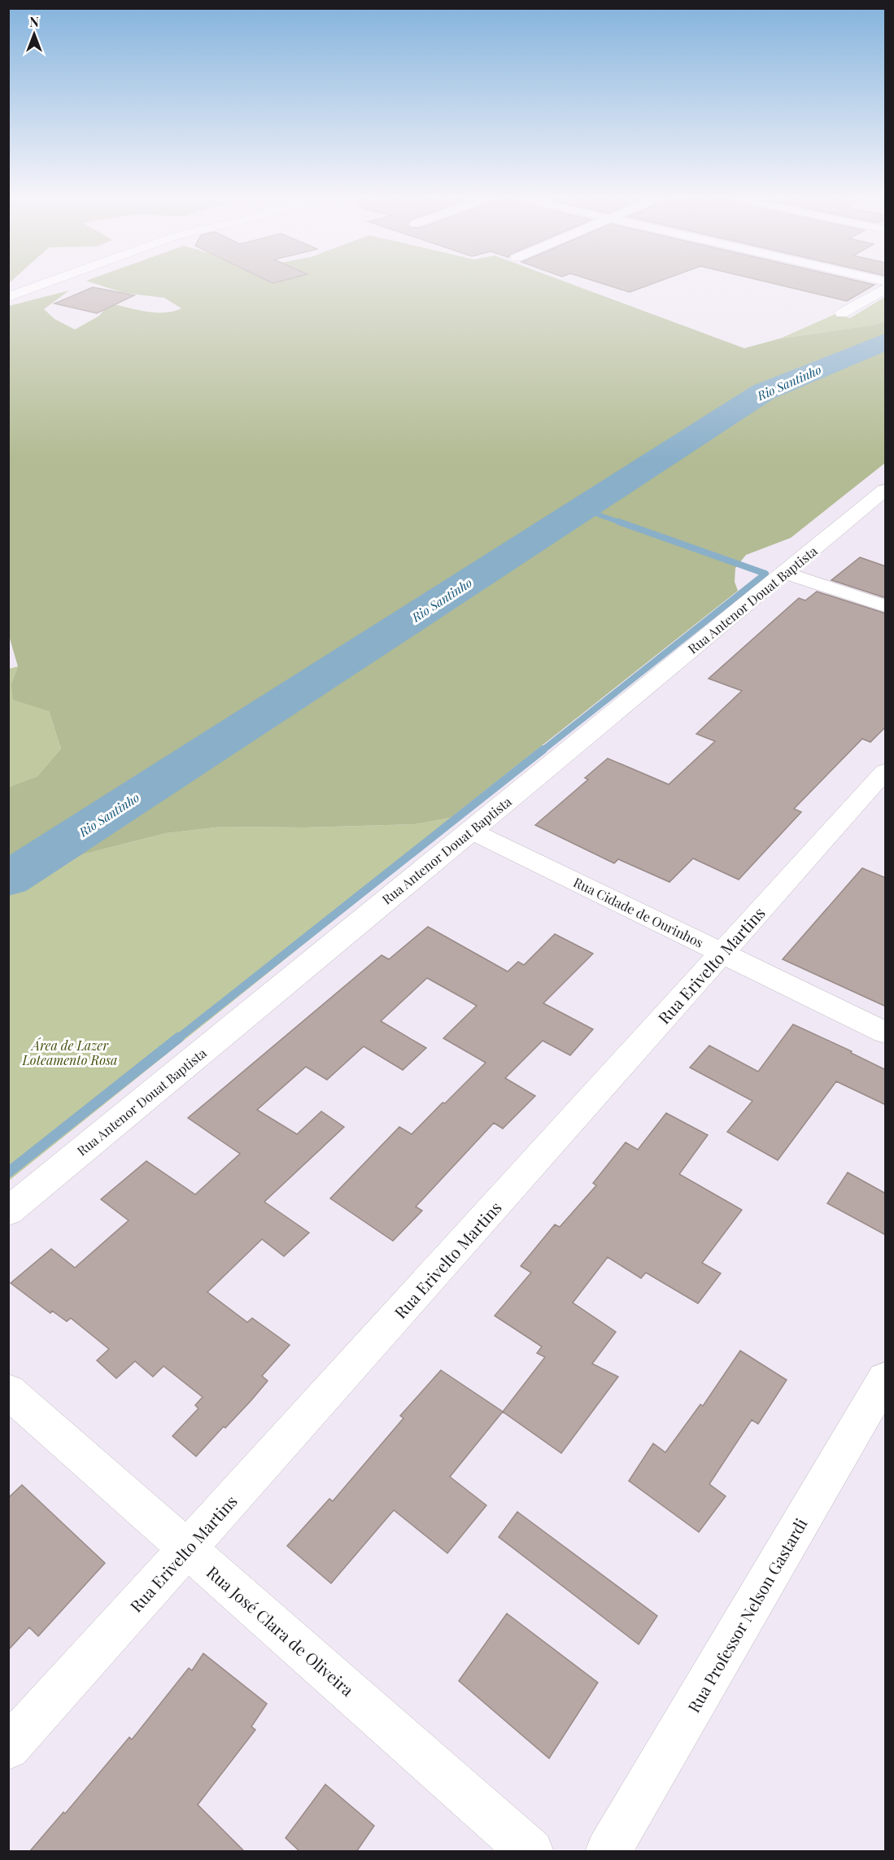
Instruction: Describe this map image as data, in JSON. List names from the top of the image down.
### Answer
{
  "streets": {
    "street": [
      "Rua Antenor Douat Baptista",
      "Rua Cidade de Ourinhos",
      "Rua Erivelto Martins",
      "Rua Professor Nelson Gastardi",
      "Rua José Clara de Oliveira"
    ]
  },
  "crossings": [
    ["Rua Antenor Douat Baptista", "Rua Cidade de Ourinhos"],
    ["Rua Cidade de Ourinhos", "Rua Erivelto Martins"],
    ["Rua Erivelto Martins", "Rua José Clara de Oliveira"]
  ],
  "water": ["Rio Santinho"],
  "parks": ["Área de Lazer Loteamento Rosa"],
  "north": "top"
}
